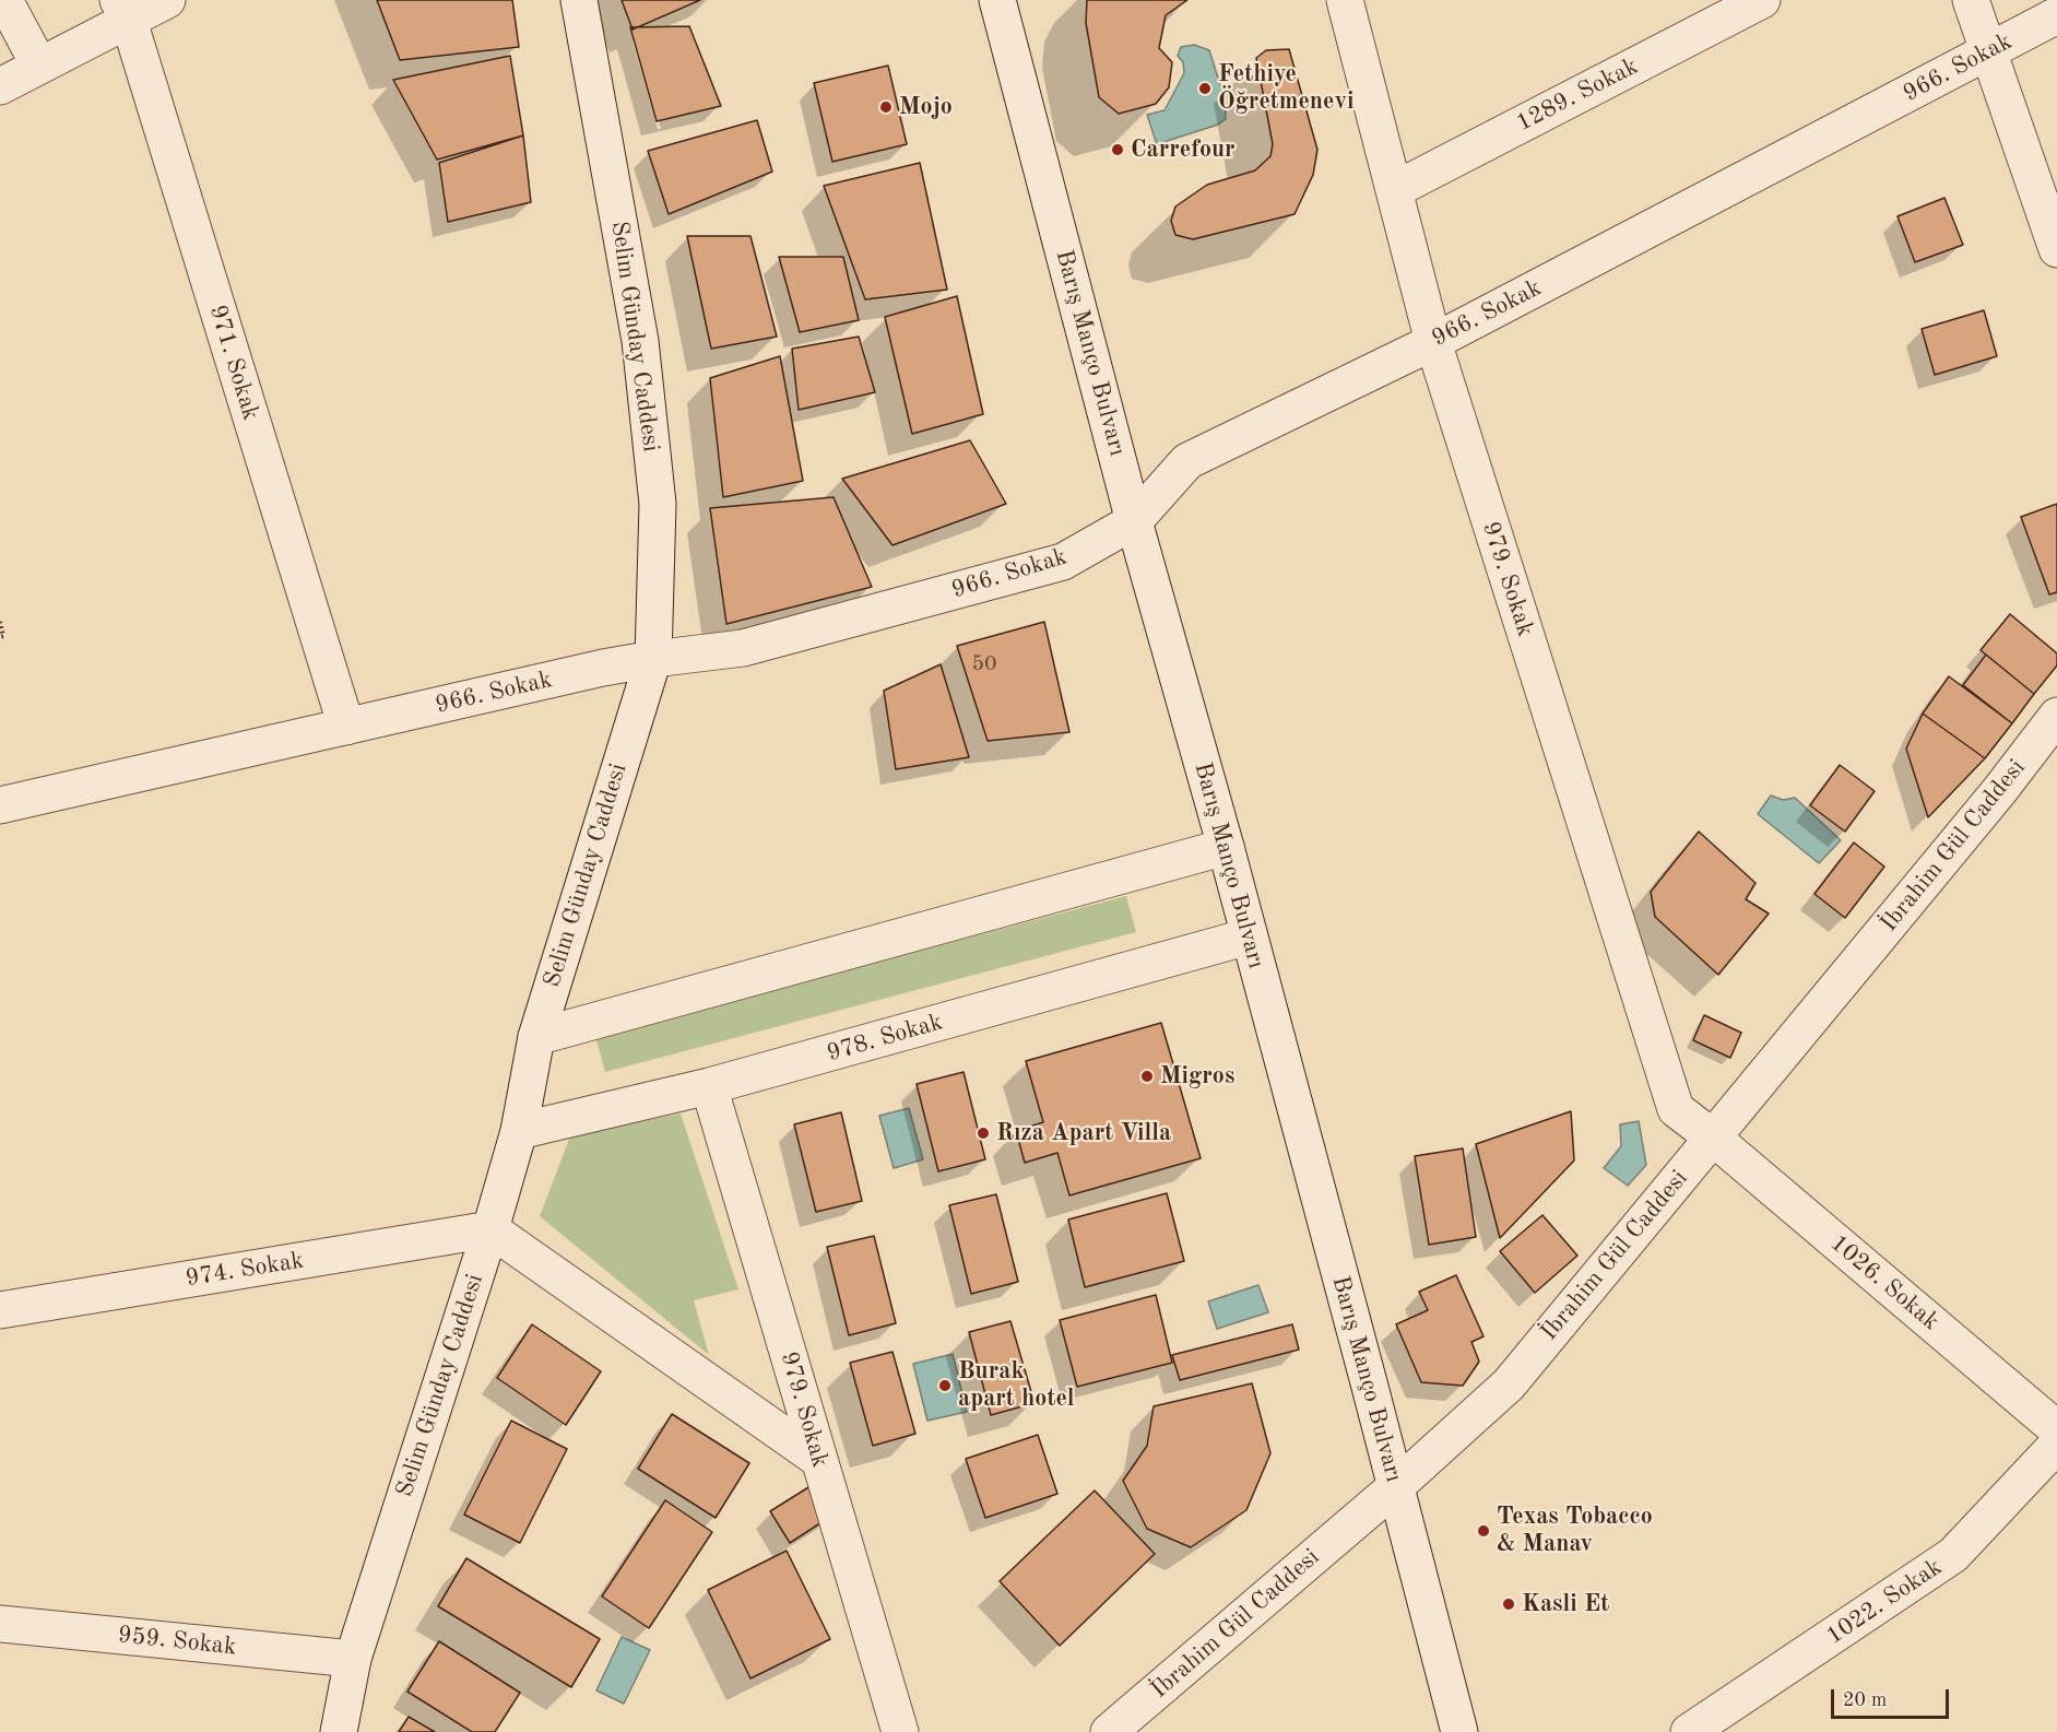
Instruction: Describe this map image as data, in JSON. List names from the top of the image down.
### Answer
{
  "streets": {
    "street": [
      "966. Sokak",
      "1289. Sokak",
      "Selim Günday Caddesi",
      "Barış Manço Bulvarı",
      "971. Sokak",
      "979. Sokak",
      "İbrahim Gül Caddesi",
      "978. Sokak",
      "974. Sokak",
      "1026. Sokak",
      "1022. Sokak",
      "959. Sokak"
    ]
  },
  "crossings": [
    ["966. Sokak", "Selim Günday Caddesi"],
    ["966. Sokak", "Barış Manço Bulvarı"],
    ["966. Sokak", "971. Sokak"],
    ["966. Sokak", "979. Sokak"],
    ["1289. Sokak", "979. Sokak"],
    ["Selim Günday Caddesi", "978. Sokak"],
    ["Selim Günday Caddesi", "974. Sokak"],
    ["Selim Günday Caddesi", "959. Sokak"],
    ["Barış Manço Bulvarı", "İbrahim Gül Caddesi"],
    ["Barış Manço Bulvarı", "978. Sokak"],
    ["979. Sokak", "İbrahim Gül Caddesi"],
    ["979. Sokak", "978. Sokak"],
    ["979. Sokak", "1026. Sokak"],
    ["İbrahim Gül Caddesi", "1026. Sokak"]
  ],
  "places": [
    "Fethiye Öğretmenevi",
    "Mojo",
    "Carrefour",
    "Migros",
    "Rıza Apart Villa",
    "Burak apart hotel",
    "Texas Tobacco & Manav",
    "Kasli Et"
  ],
  "house_numbers": ["50"],
  "scale_bar": "20 m"
}
